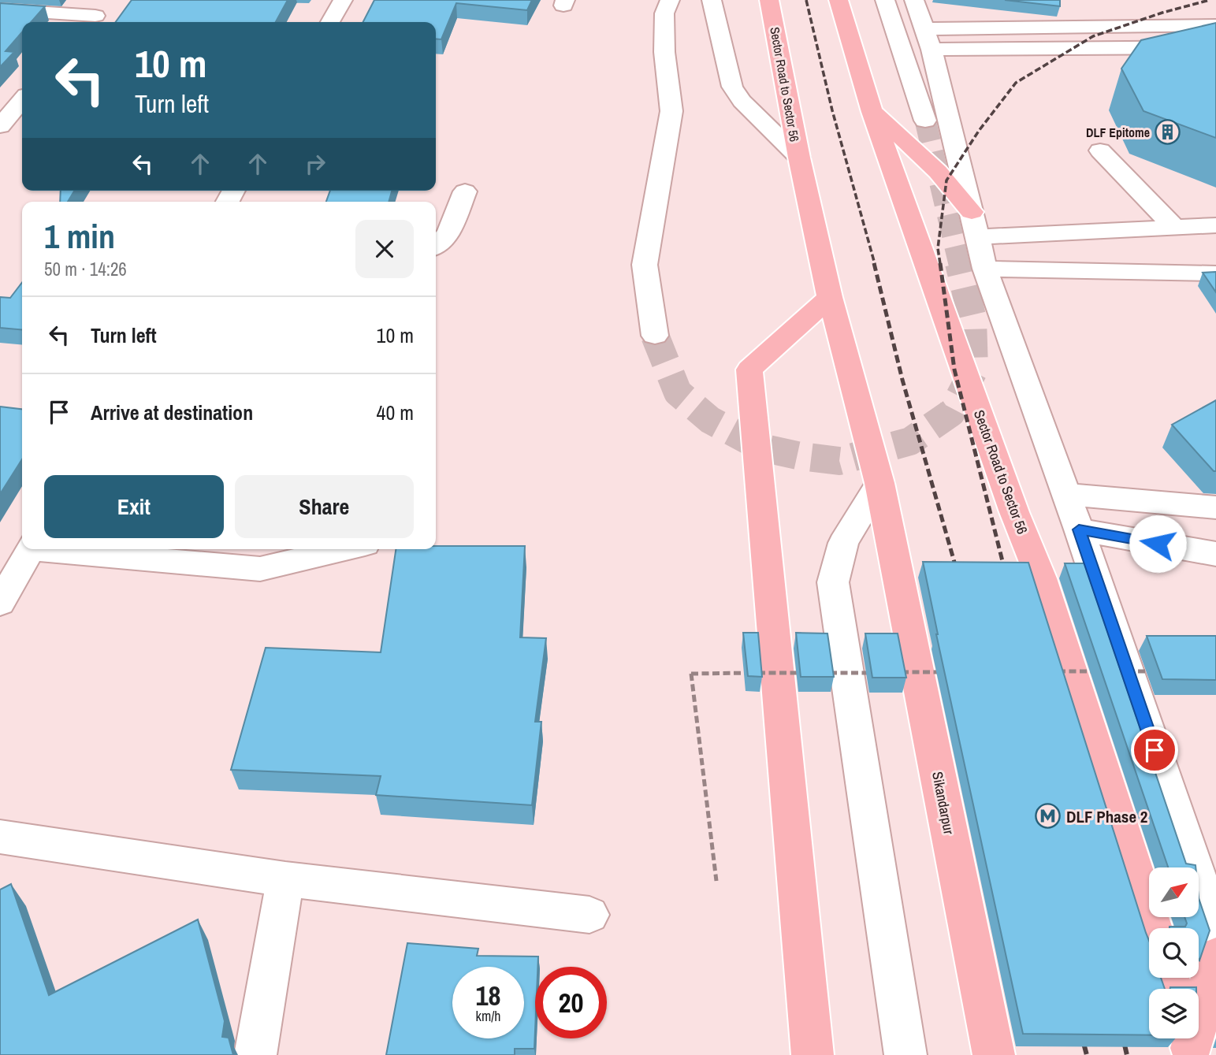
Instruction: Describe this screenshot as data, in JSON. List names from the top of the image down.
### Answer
{
  "streets": {
    "main road": ["Sector Road to Sector 56", "Sikandarpur"]
  },
  "crossings": [
    ["Sector Road to Sector 56", "Sikandarpur"]
  ],
  "places": {
    "building": ["DLF Epitome"],
    "metro station": ["DLF Phase 2"]
  },
  "north": "top right",
  "page": {
    "turn": ["10 m", "Turn left"],
    "heading": ["1 min", "50 m · 14:26"],
    "list": [
      {
        "name": "Turn left",
        "value": "10 m"
      },
      {
        "name": "Arrive at destination",
        "value": "40 m"
      }
    ],
    "buttons": ["Exit", "Share"],
    "speed": "18 km/h",
    "limit": "20"
  }
}
